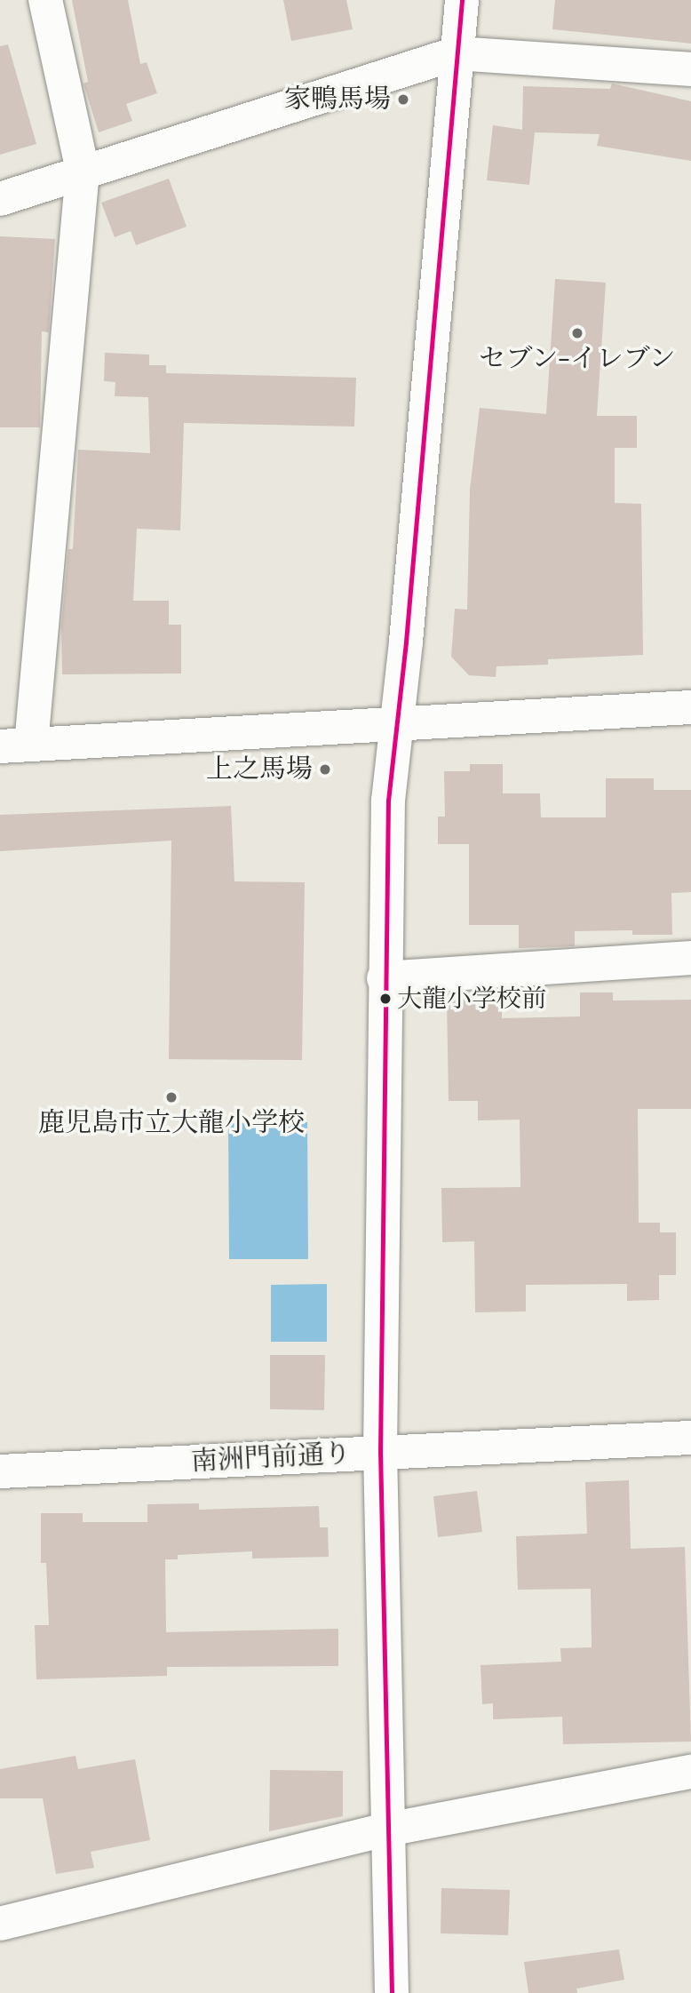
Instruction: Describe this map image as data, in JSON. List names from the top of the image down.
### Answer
{
  "streets": {
    "street": ["南洲門前通り"]
  },
  "places": [
    "家鴨馬場",
    "セブン-イレブン",
    "上之馬場",
    "大龍小学校前",
    "鹿児島市立大龍小学校"
  ]
}
